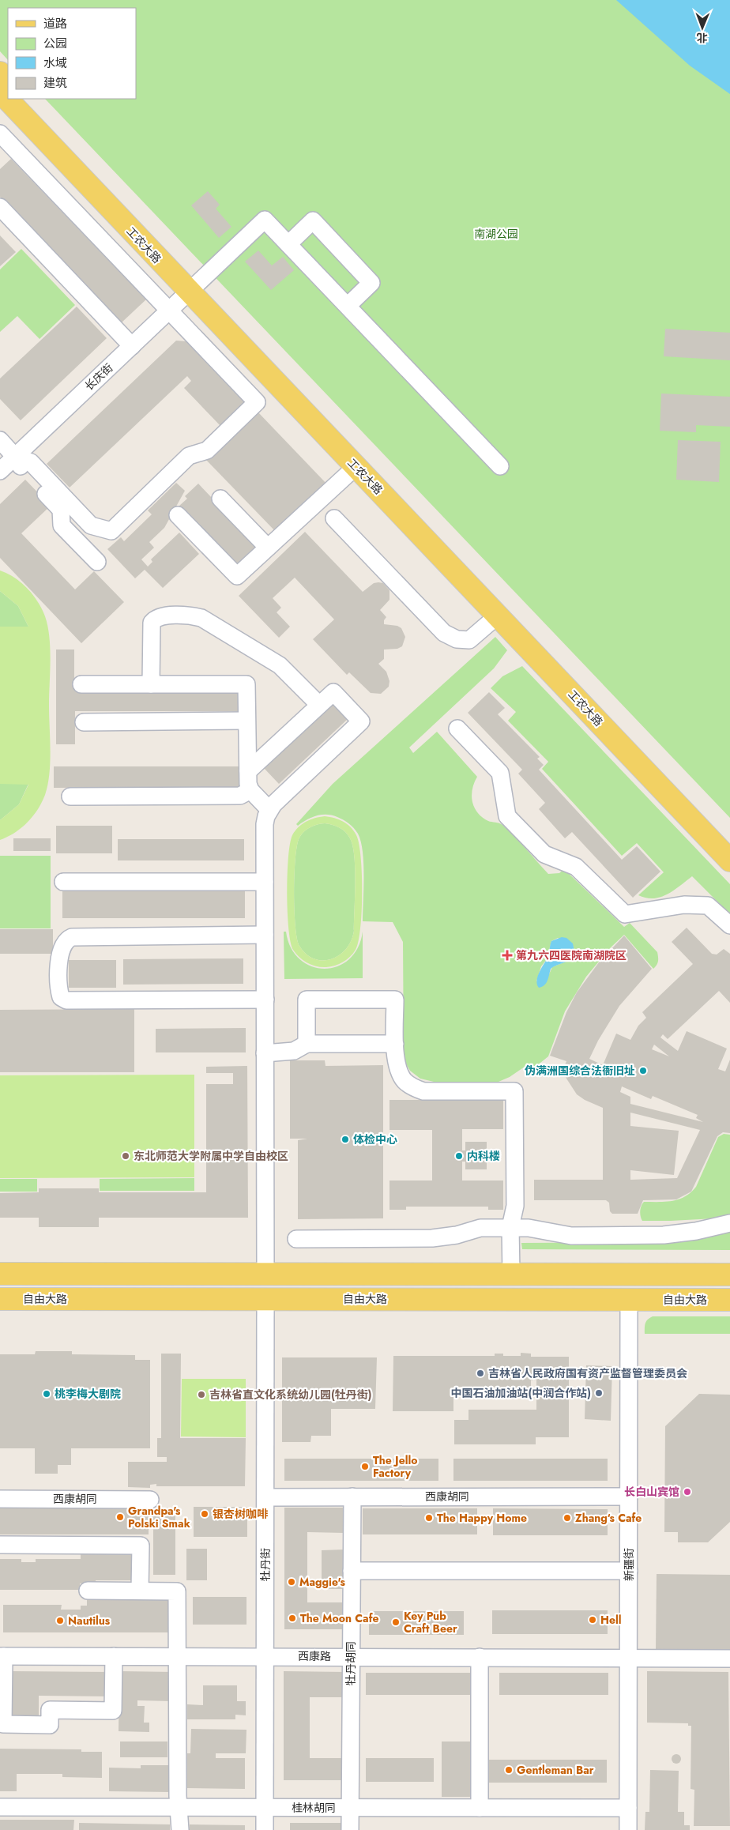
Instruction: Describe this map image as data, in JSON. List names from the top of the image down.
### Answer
{
  "streets": {
    "main road": ["工农大路", "自由大路"],
    "street": [
      "长庆街",
      "西康胡同",
      "牡丹街",
      "新疆街",
      "西康路",
      "牡丹胡同",
      "桂林胡同"
    ]
  },
  "crossings": [
    ["工农大路", "长庆街"],
    ["自由大路", "牡丹街"],
    ["自由大路", "新疆街"],
    ["西康胡同", "牡丹街"],
    ["西康胡同", "新疆街"],
    ["西康胡同", "牡丹胡同"],
    ["牡丹街", "西康路"],
    ["牡丹街", "桂林胡同"],
    ["新疆街", "西康路"],
    ["新疆街", "桂林胡同"],
    ["西康路", "牡丹胡同"],
    ["牡丹胡同", "桂林胡同"]
  ],
  "parks": ["南湖公园"],
  "places": {
    "health": ["第九六四医院南湖院区"],
    "other": [
      "伪满洲国综合法衙旧址",
      "体检中心",
      "东北师范大学附属中学自由校区",
      "内科楼",
      "吉林省人民政府国有资产监督管理委员会",
      "中国石油加油站(中润合作站)",
      "桃李梅大剧院",
      "吉林省直文化系统幼儿园(牡丹街)",
      "The Jello Factory",
      "长白山宾馆",
      "银杏树咖啡",
      "Grandpa's Polski Smak",
      "The Happy Home",
      "Zhang‘s Cafe",
      "Maggie's",
      "The Moon Cafe",
      "Hell",
      "Nautilus",
      "Key Pub Craft Beer",
      "Gentleman Bar"
    ]
  },
  "legend": [
    "道路",
    "公园",
    "水域",
    "建筑"
  ],
  "north": "bottom"
}
